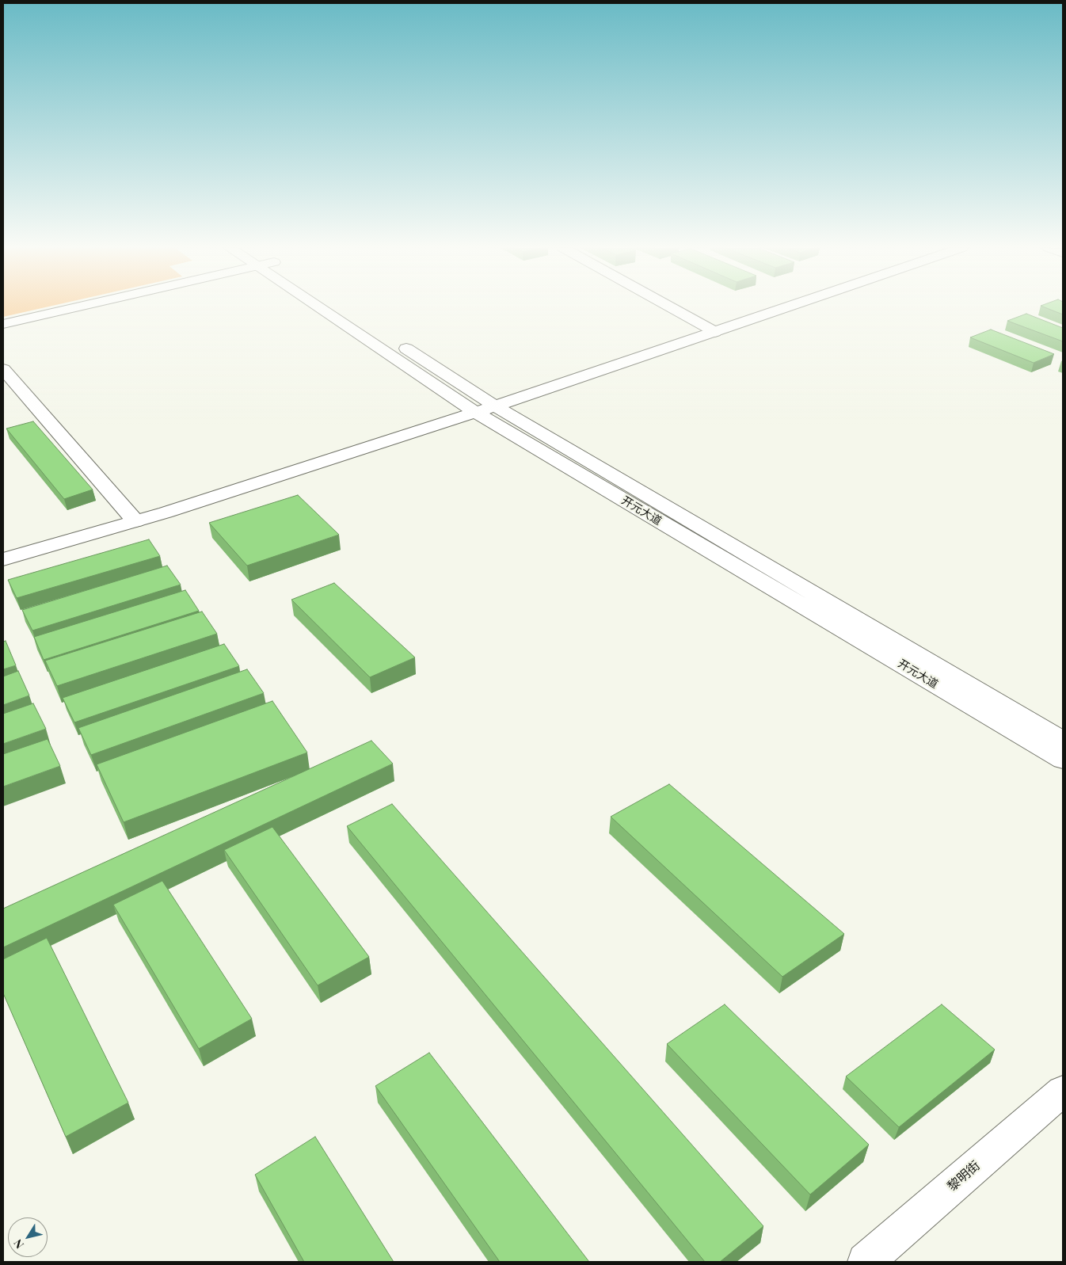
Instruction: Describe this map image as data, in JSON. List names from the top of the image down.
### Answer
{
  "streets": {
    "main road": ["开元大道", "黎明街"]
  },
  "north": "bottom left"
}
